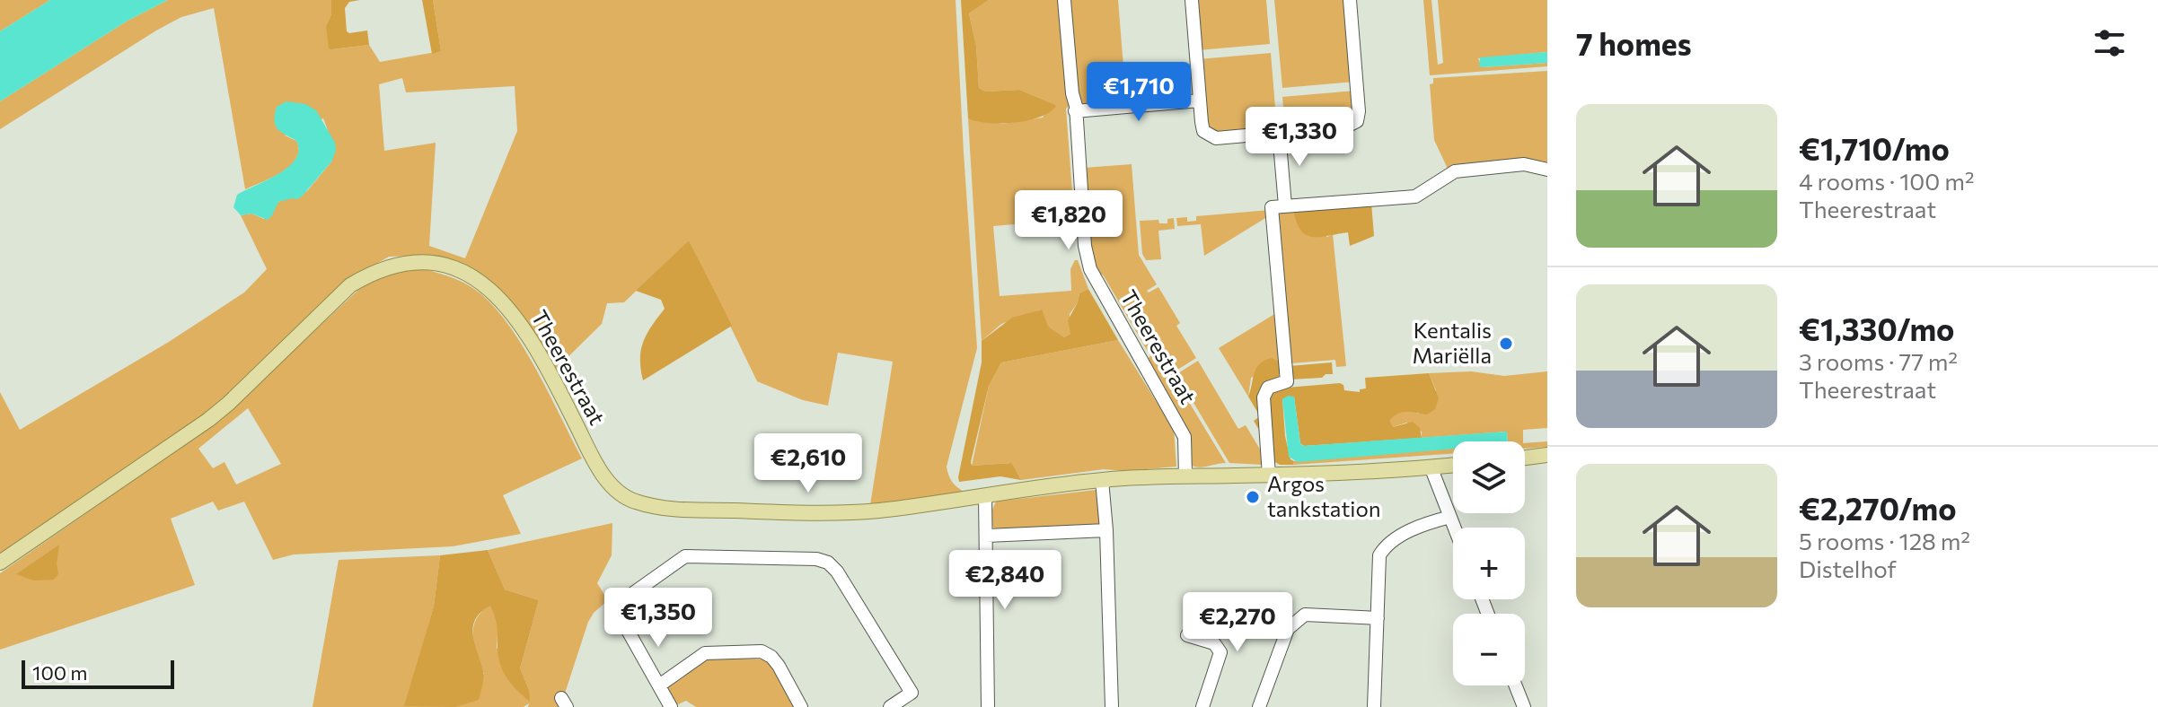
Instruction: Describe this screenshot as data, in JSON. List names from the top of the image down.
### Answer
{
  "streets": {
    "main road": ["Theerestraat"]
  },
  "places": ["Kentalis Mariëlla", "Argos tankstation"],
  "scale_bar": "100 m",
  "page": {
    "heading": "7 homes",
    "price": [
      "€1,710",
      "€1,330",
      "€1,820",
      "€2,610",
      "€2,840",
      "€1,350",
      "€2,270"
    ],
    "list": [
      {
        "name": "€1,710/mo",
        "note": "4 rooms · 100 m² · Theerestraat"
      },
      {
        "name": "€1,330/mo",
        "note": "3 rooms · 77 m² · Theerestraat"
      },
      {
        "name": "€2,270/mo",
        "note": "5 rooms · 128 m² · Distelhof"
      }
    ],
    "map_buttons": ["+", "−"],
    "scale": "100 m"
  }
}
